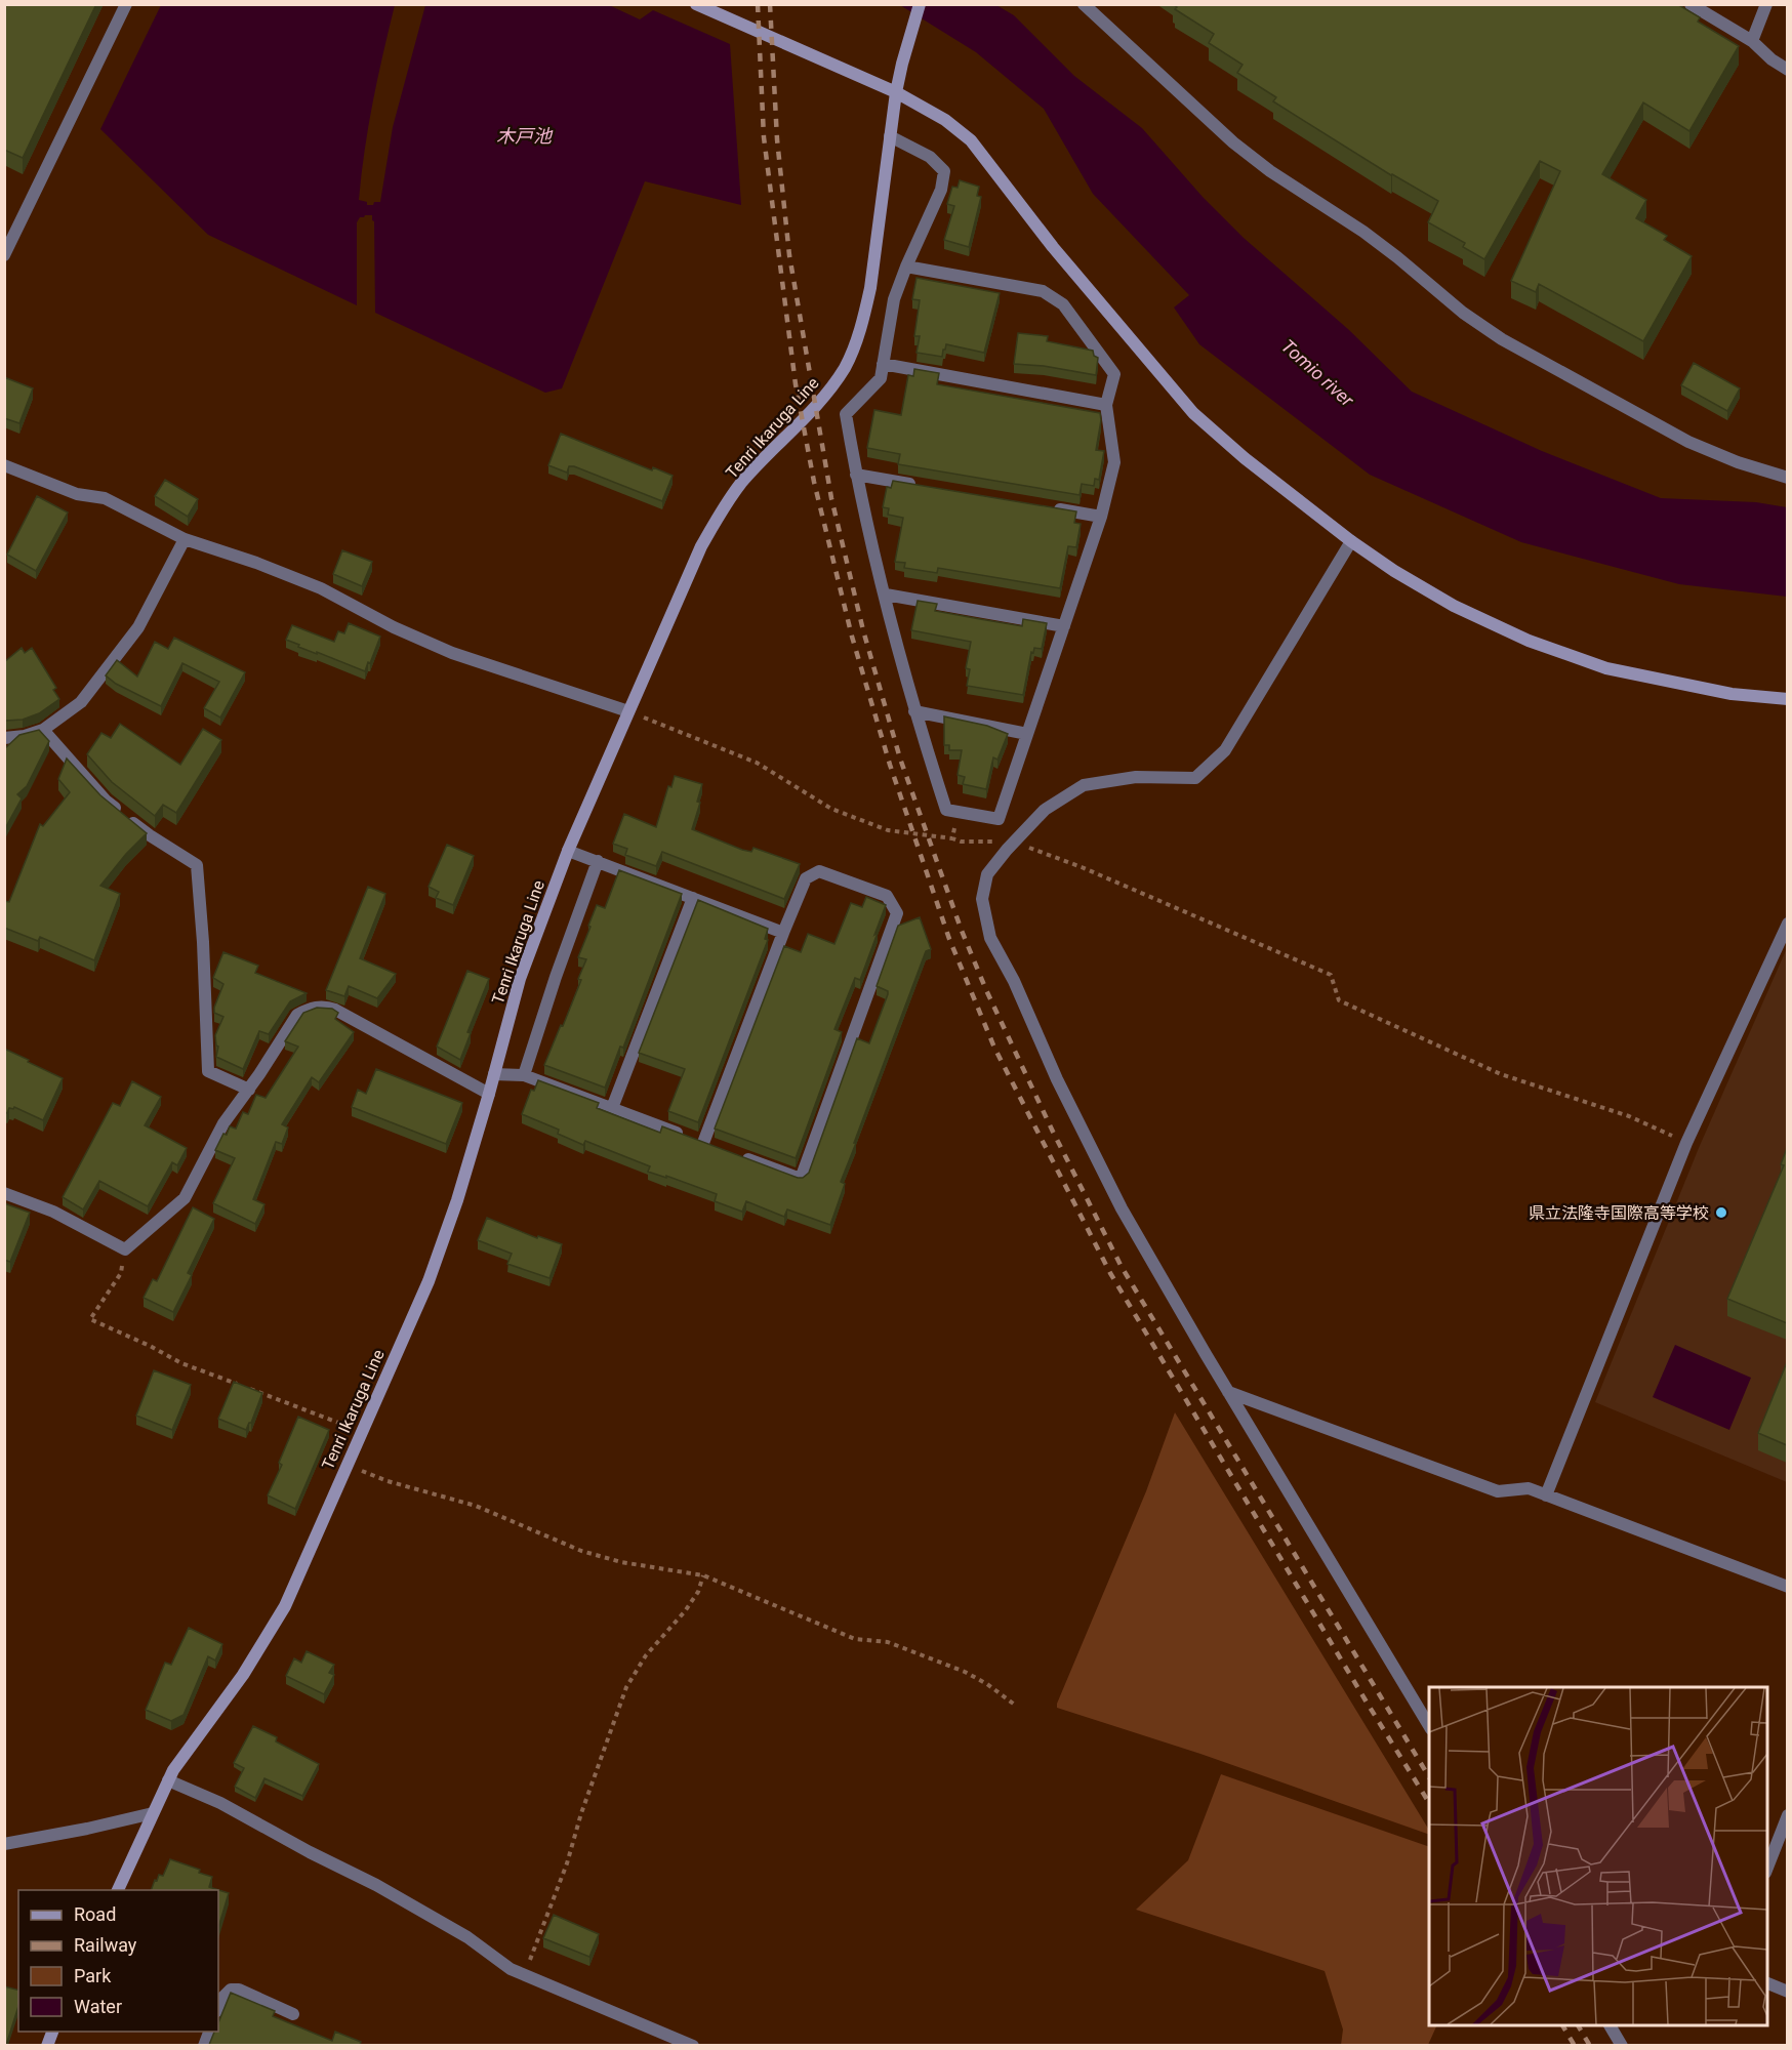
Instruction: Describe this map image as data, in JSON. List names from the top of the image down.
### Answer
{
  "streets": {
    "main road": ["Tenri Ikaruga Line"]
  },
  "water": ["木戸池", "Tomio river"],
  "places": ["県立法隆寺国際高等学校"],
  "legend": [
    "Road",
    "Railway",
    "Park",
    "Water"
  ]
}
